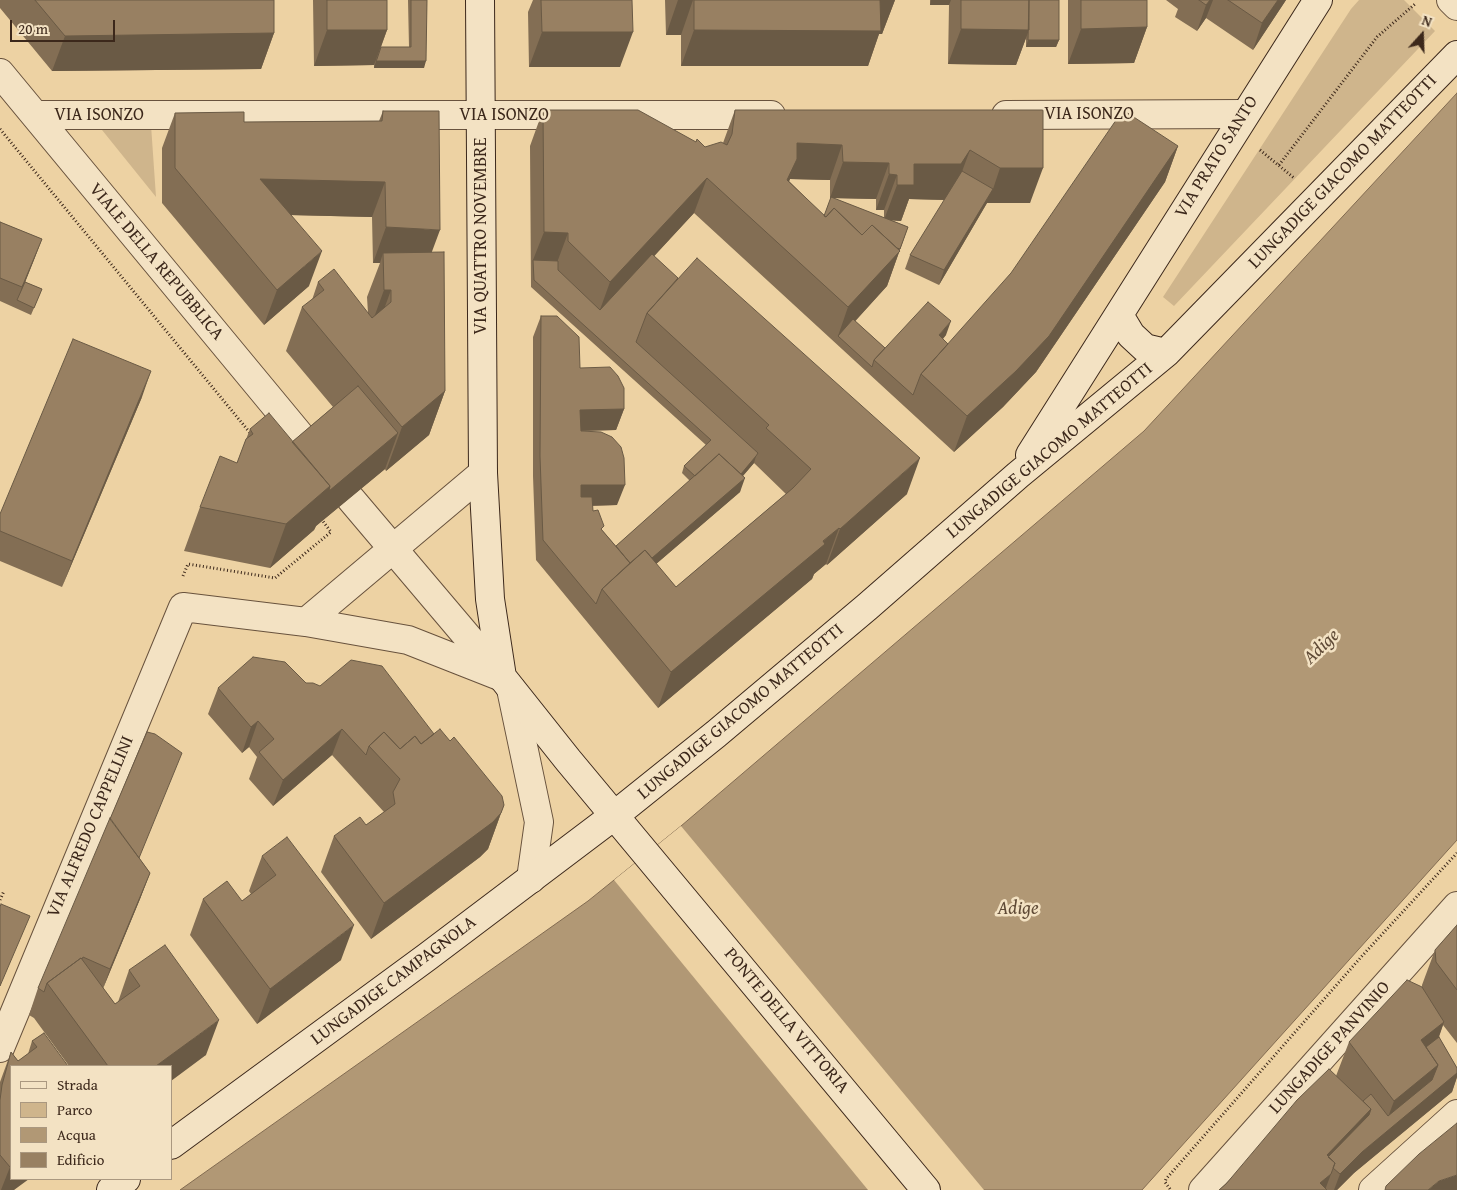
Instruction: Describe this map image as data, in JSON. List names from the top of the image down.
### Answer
{
  "streets": {
    "street": [
      "VIA ISONZO",
      "VIA PRATO SANTO",
      "LUNGADIGE GIACOMO MATTEOTTI",
      "VIA QUATTRO NOVEMBRE",
      "VIALE DELLA REPUBBLICA",
      "VIA ALFREDO CAPPELLINI",
      "LUNGADIGE CAMPAGNOLA",
      "PONTE DELLA VITTORIA",
      "LUNGADIGE PANVINIO"
    ]
  },
  "crossings": [
    ["VIA ISONZO", "VIA PRATO SANTO"],
    ["VIA ISONZO", "VIA QUATTRO NOVEMBRE"],
    ["VIA ISONZO", "VIALE DELLA REPUBBLICA"],
    ["VIA PRATO SANTO", "LUNGADIGE GIACOMO MATTEOTTI"],
    ["LUNGADIGE GIACOMO MATTEOTTI", "LUNGADIGE CAMPAGNOLA"],
    ["LUNGADIGE GIACOMO MATTEOTTI", "PONTE DELLA VITTORIA"],
    ["VIA QUATTRO NOVEMBRE", "LUNGADIGE CAMPAGNOLA"],
    ["LUNGADIGE CAMPAGNOLA", "PONTE DELLA VITTORIA"]
  ],
  "water": ["Adige"],
  "legend": [
    "Strada",
    "Parco",
    "Acqua",
    "Edificio"
  ],
  "scale_bar": "20 m",
  "north": "top"
}
